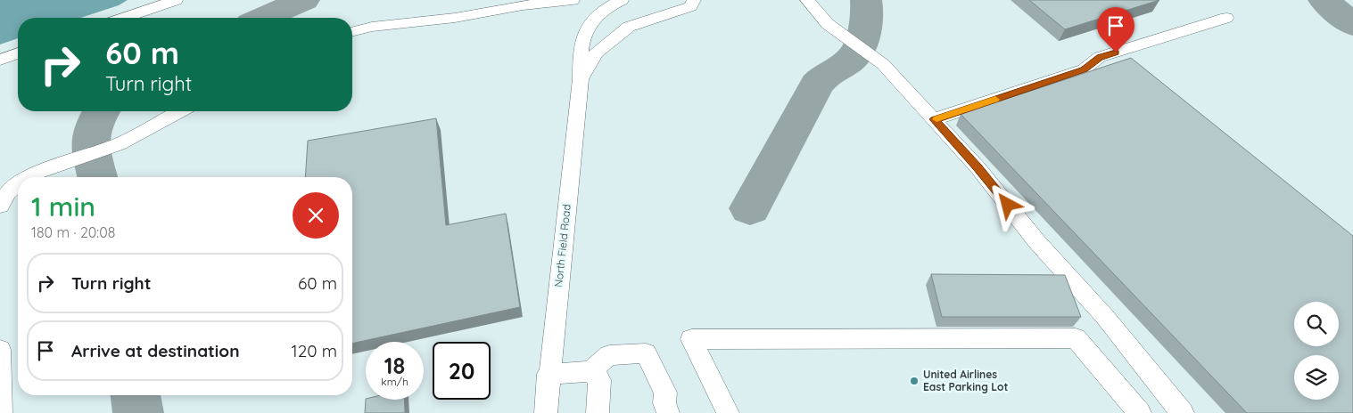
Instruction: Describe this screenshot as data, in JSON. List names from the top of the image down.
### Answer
{
  "streets": {
    "street": ["North Field Road"]
  },
  "places": ["United Airlines East Parking Lot"],
  "page": {
    "turn": ["60 m", "Turn right"],
    "heading": ["1 min", "180 m · 20:08"],
    "list": [
      {
        "name": "Turn right",
        "value": "60 m"
      },
      {
        "name": "Arrive at destination",
        "value": "120 m"
      }
    ],
    "speed": "18 km/h",
    "limit": "20"
  }
}
